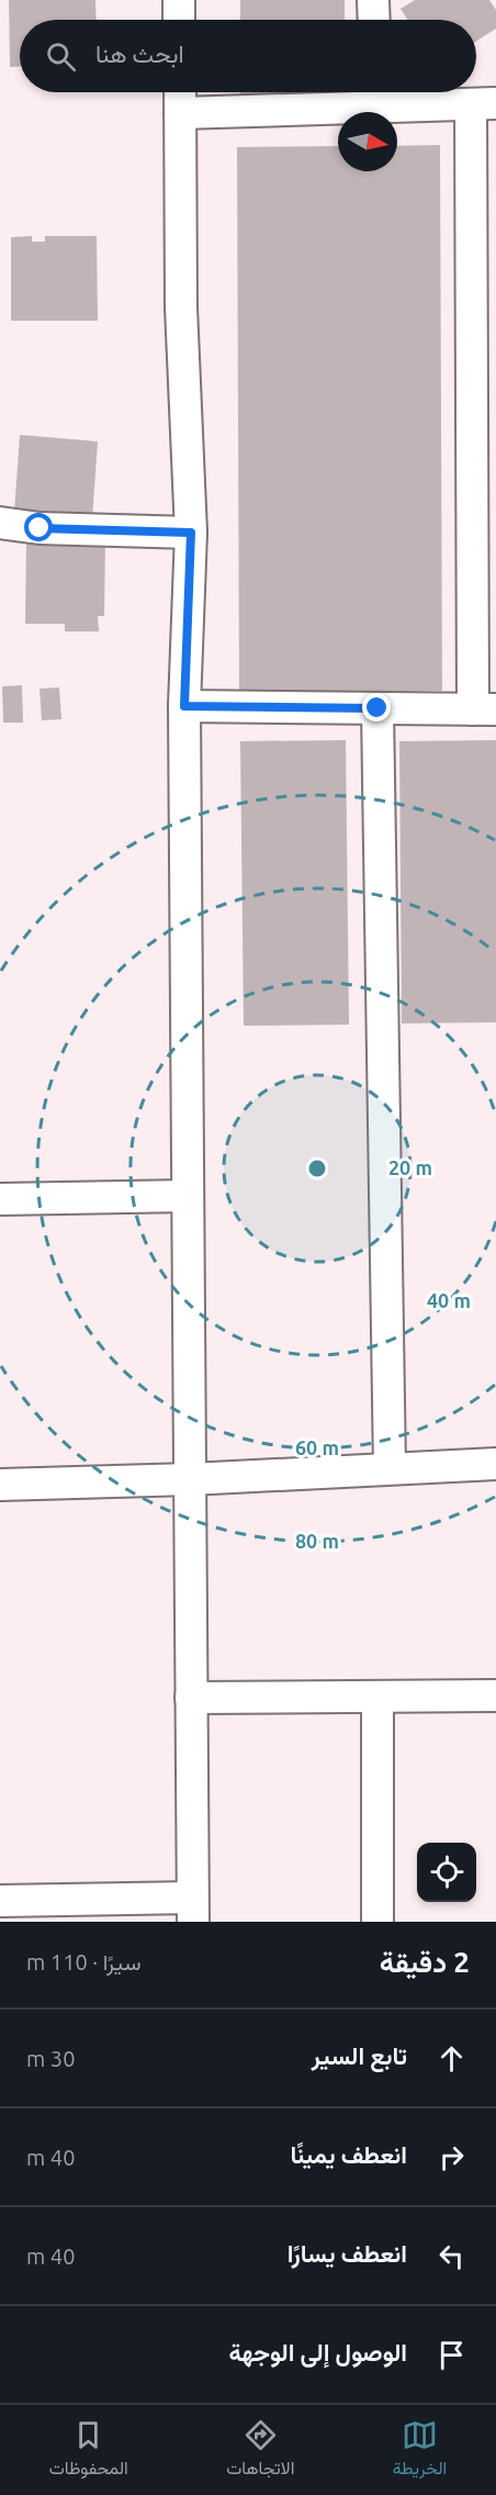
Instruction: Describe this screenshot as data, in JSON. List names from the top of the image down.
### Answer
{
  "north": "right",
  "page": {
    "search": "ابحث هنا",
    "heading": ["2 دقيقة", "سيرًا · 110 m"],
    "list": [
      ["تابع السير", "30 m"],
      ["انعطف يمينًا", "40 m"],
      ["انعطف يسارًا", "40 m"],
      "الوصول إلى الوجهة"
    ],
    "nav": ["الخريطة", "الاتجاهات", "المحفوظات"]
  },
  "rings": [
    "20 m",
    "40 m",
    "60 m",
    "80 m"
  ]
}
